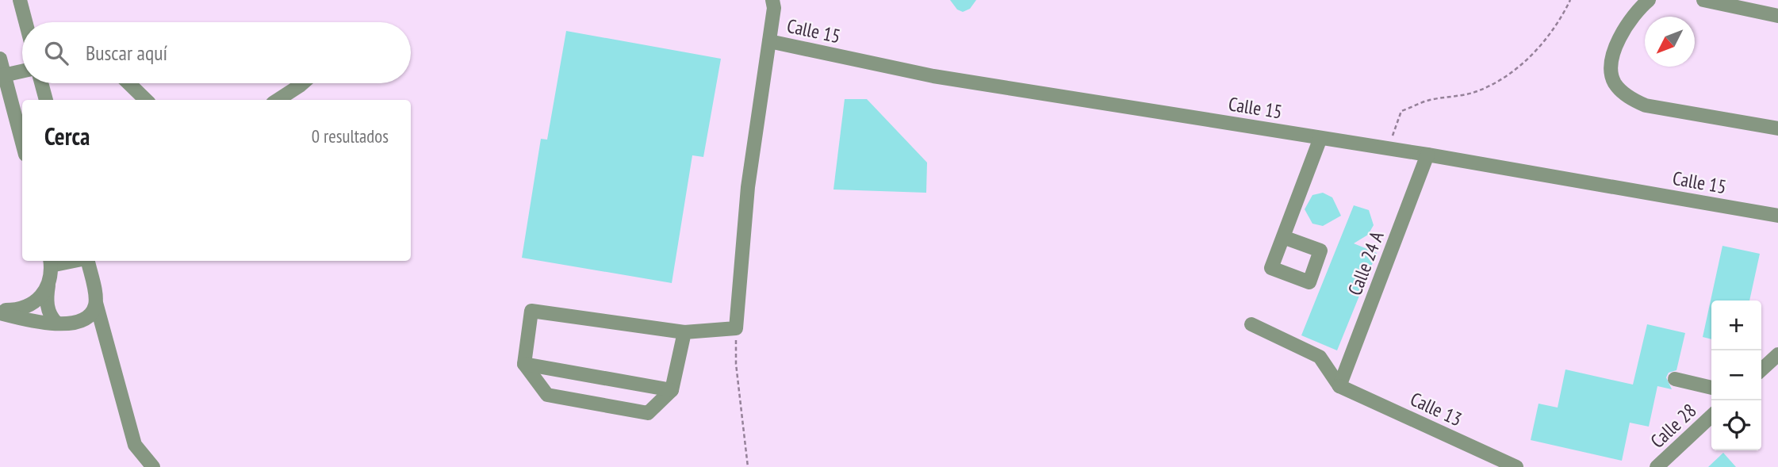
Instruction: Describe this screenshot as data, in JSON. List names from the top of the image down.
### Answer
{
  "streets": {
    "street": [
      "Calle 15",
      "Calle 24 A",
      "Calle 13",
      "Calle 28"
    ]
  },
  "crossings": [
    ["Calle 15", "Calle 24 A"],
    ["Calle 24 A", "Calle 13"]
  ],
  "north": "bottom left",
  "page": {
    "search": "Buscar aquí",
    "heading": ["Cerca", "0 resultados"],
    "map_buttons": ["+", "−"]
  }
}
